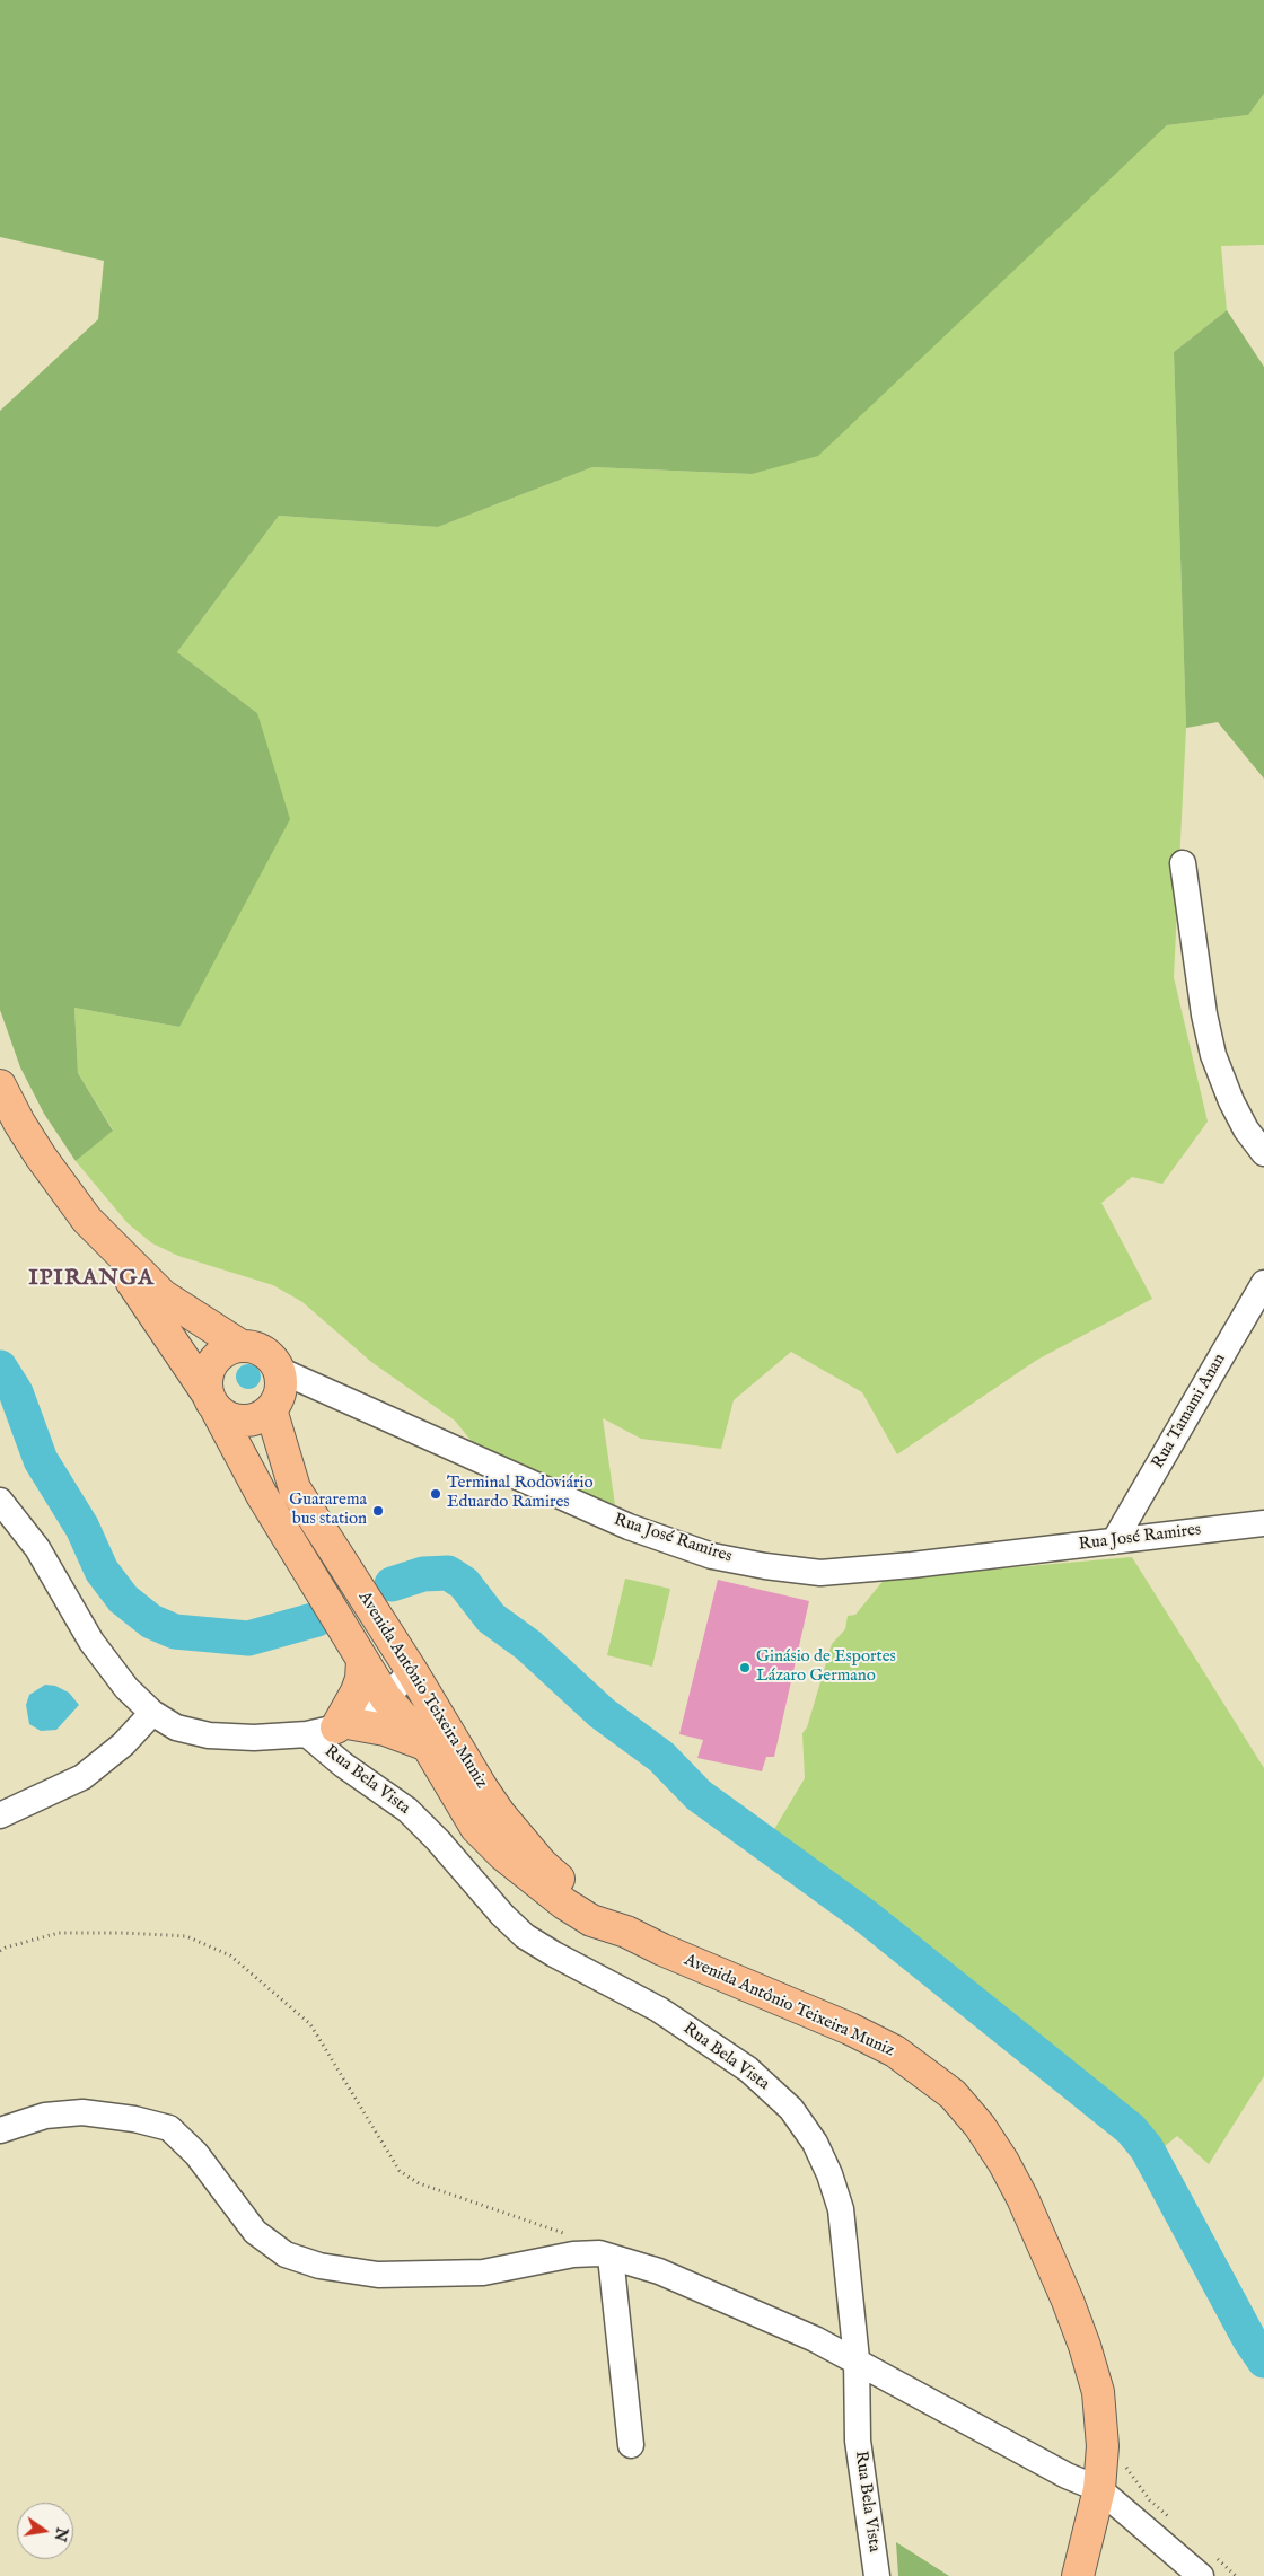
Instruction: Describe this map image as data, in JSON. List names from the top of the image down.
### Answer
{
  "streets": {
    "main road": ["Avenida Antônio Teixeira Muniz"],
    "street": ["Rua Tamami Anan", "Rua José Ramires", "Rua Bela Vista"]
  },
  "crossings": [
    ["Rua Tamami Anan", "Rua José Ramires"],
    ["Rua José Ramires", "Avenida Antônio Teixeira Muniz"],
    ["Avenida Antônio Teixeira Muniz", "Rua Bela Vista"]
  ],
  "districts": ["IPIRANGA"],
  "places": ["Terminal Rodoviário Eduardo Ramires", "Guararema bus station", "Ginásio de Esportes Lázaro Germano"],
  "north": "right"
}
